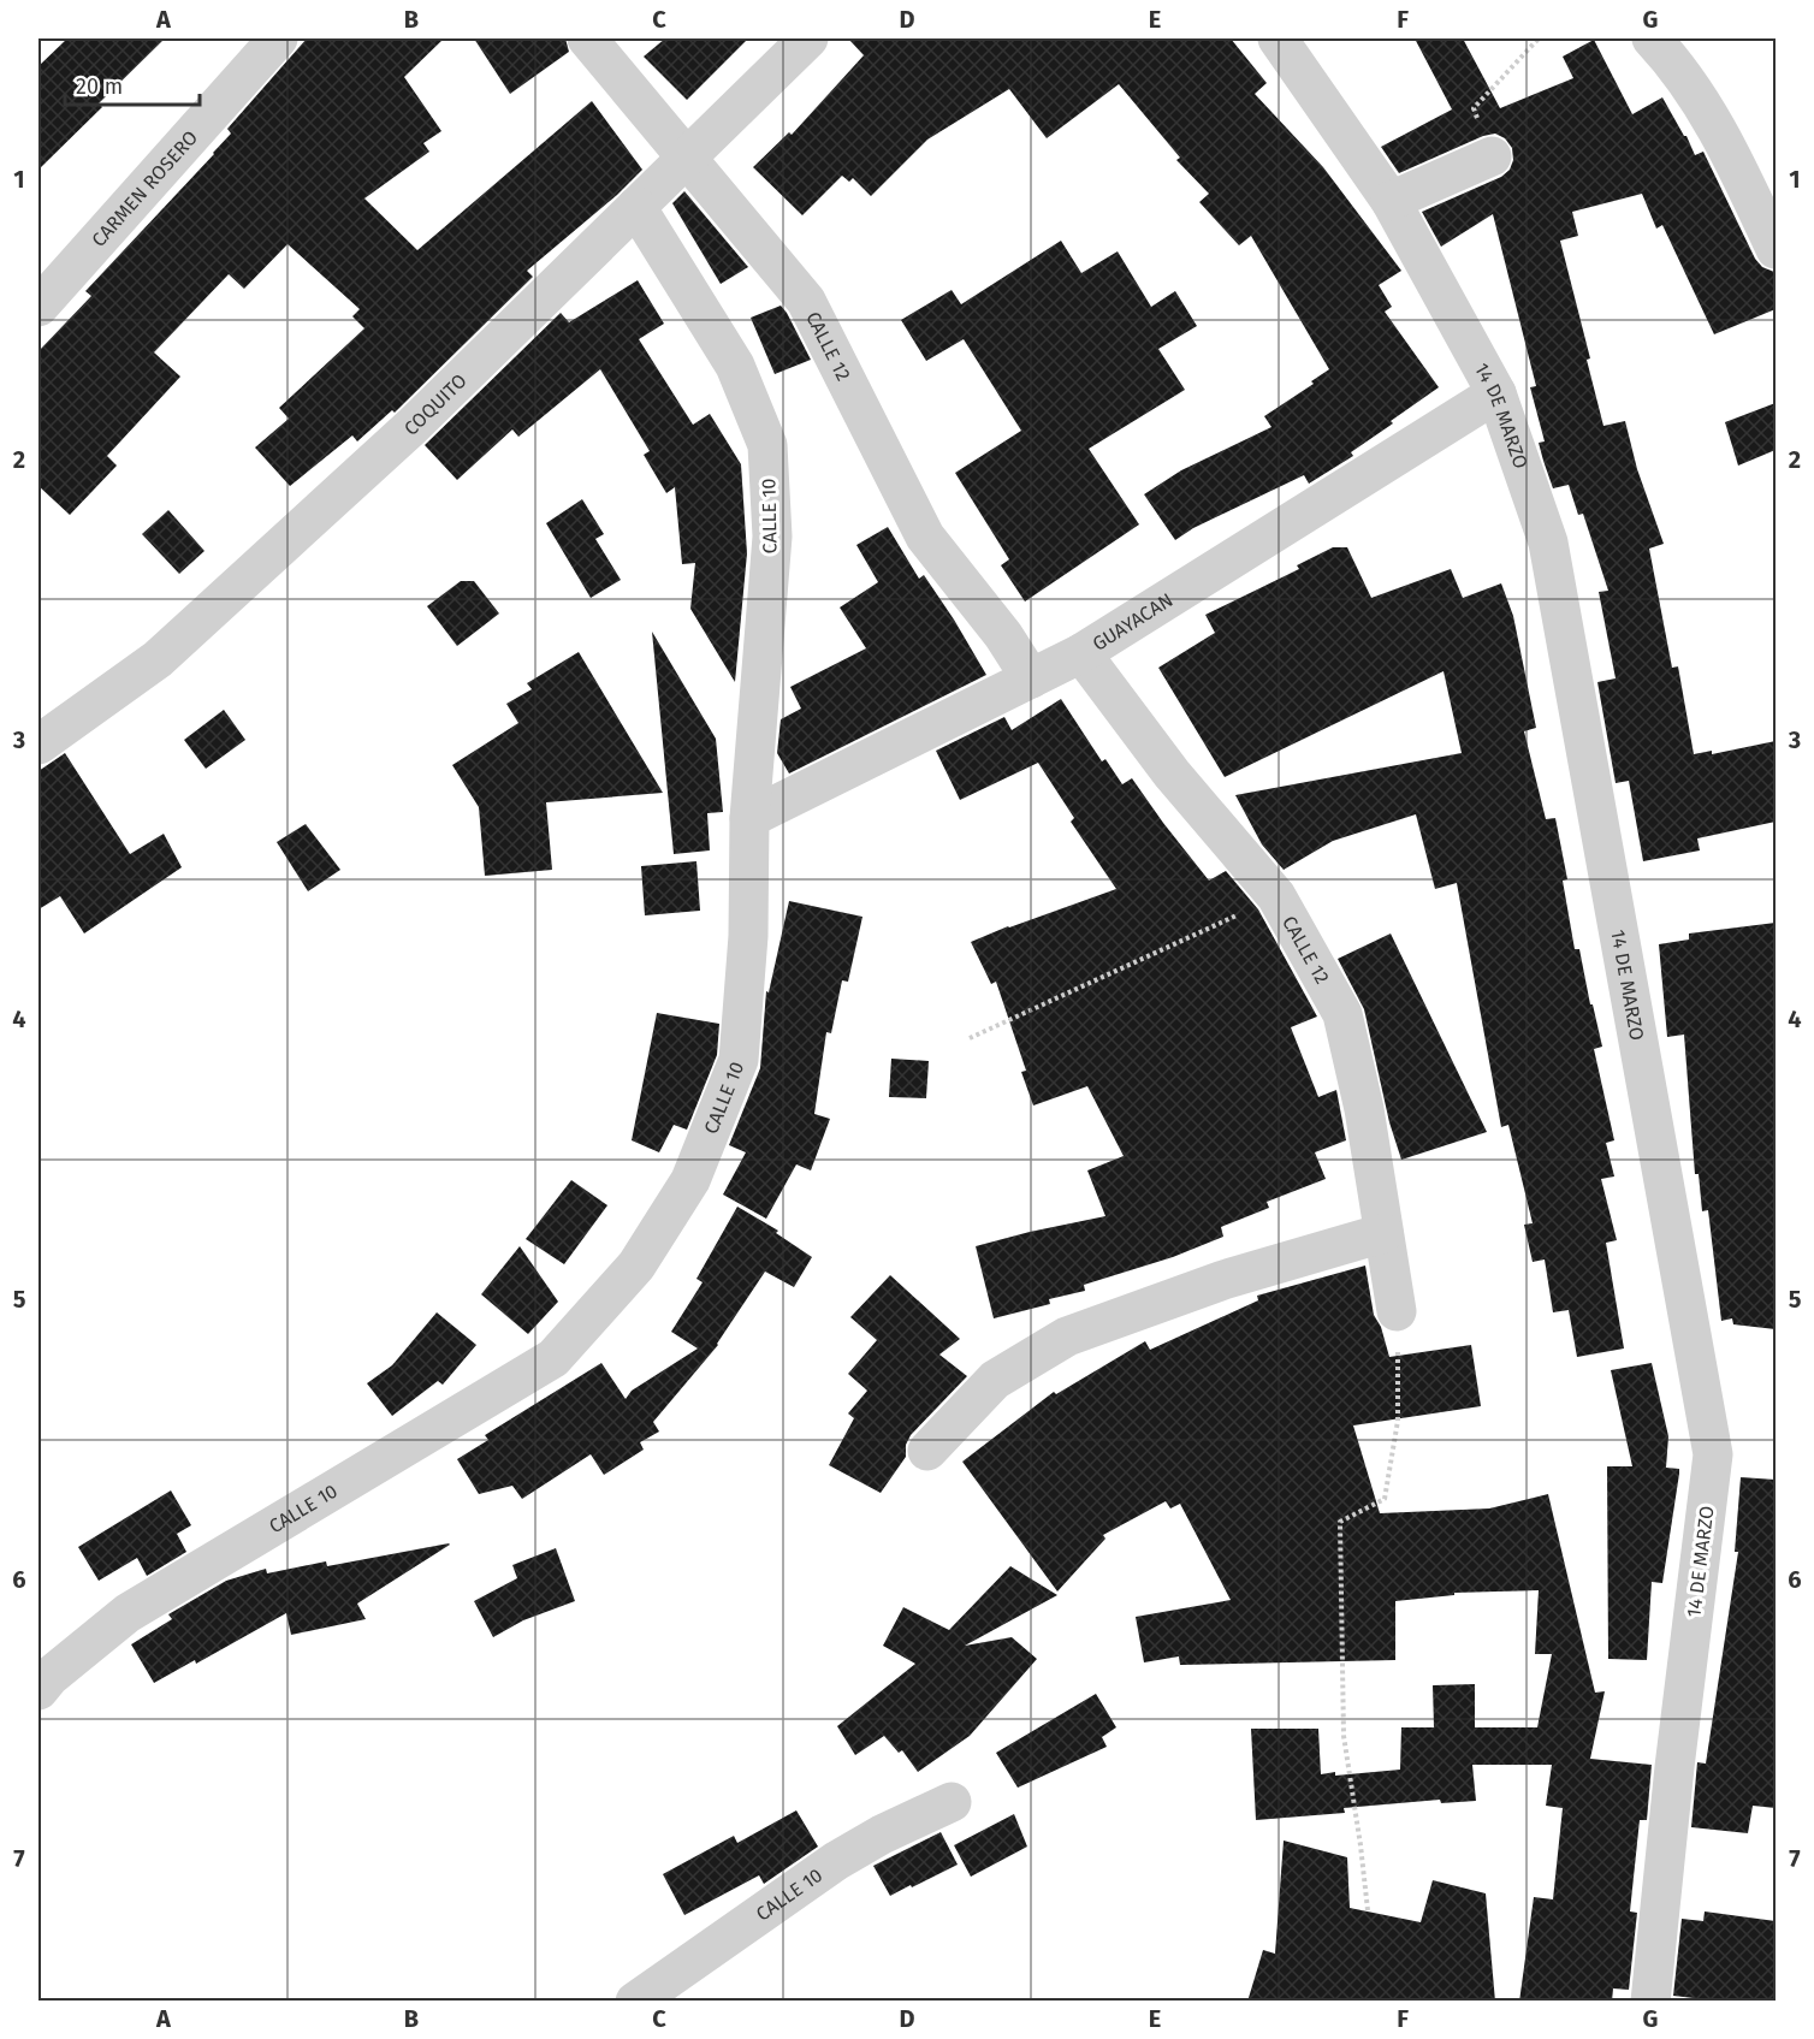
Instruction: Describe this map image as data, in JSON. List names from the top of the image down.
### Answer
{
  "streets": {
    "street": [
      "CARMEN ROSERO",
      "CALLE 12",
      "COQUITO",
      "14 DE MARZO",
      "CALLE 10",
      "GUAYACAN"
    ]
  },
  "crossings": [
    ["CALLE 12", "COQUITO"],
    ["CALLE 12", "GUAYACAN"],
    ["COQUITO", "CALLE 10"],
    ["14 DE MARZO", "GUAYACAN"],
    ["CALLE 10", "GUAYACAN"]
  ],
  "scale_bar": "20 m",
  "grid": {
    "columns": [
      "A",
      "B",
      "C",
      "D",
      "E",
      "F",
      "G"
    ],
    "rows": [
      "1",
      "2",
      "3",
      "4",
      "5",
      "6",
      "7"
    ]
  }
}
